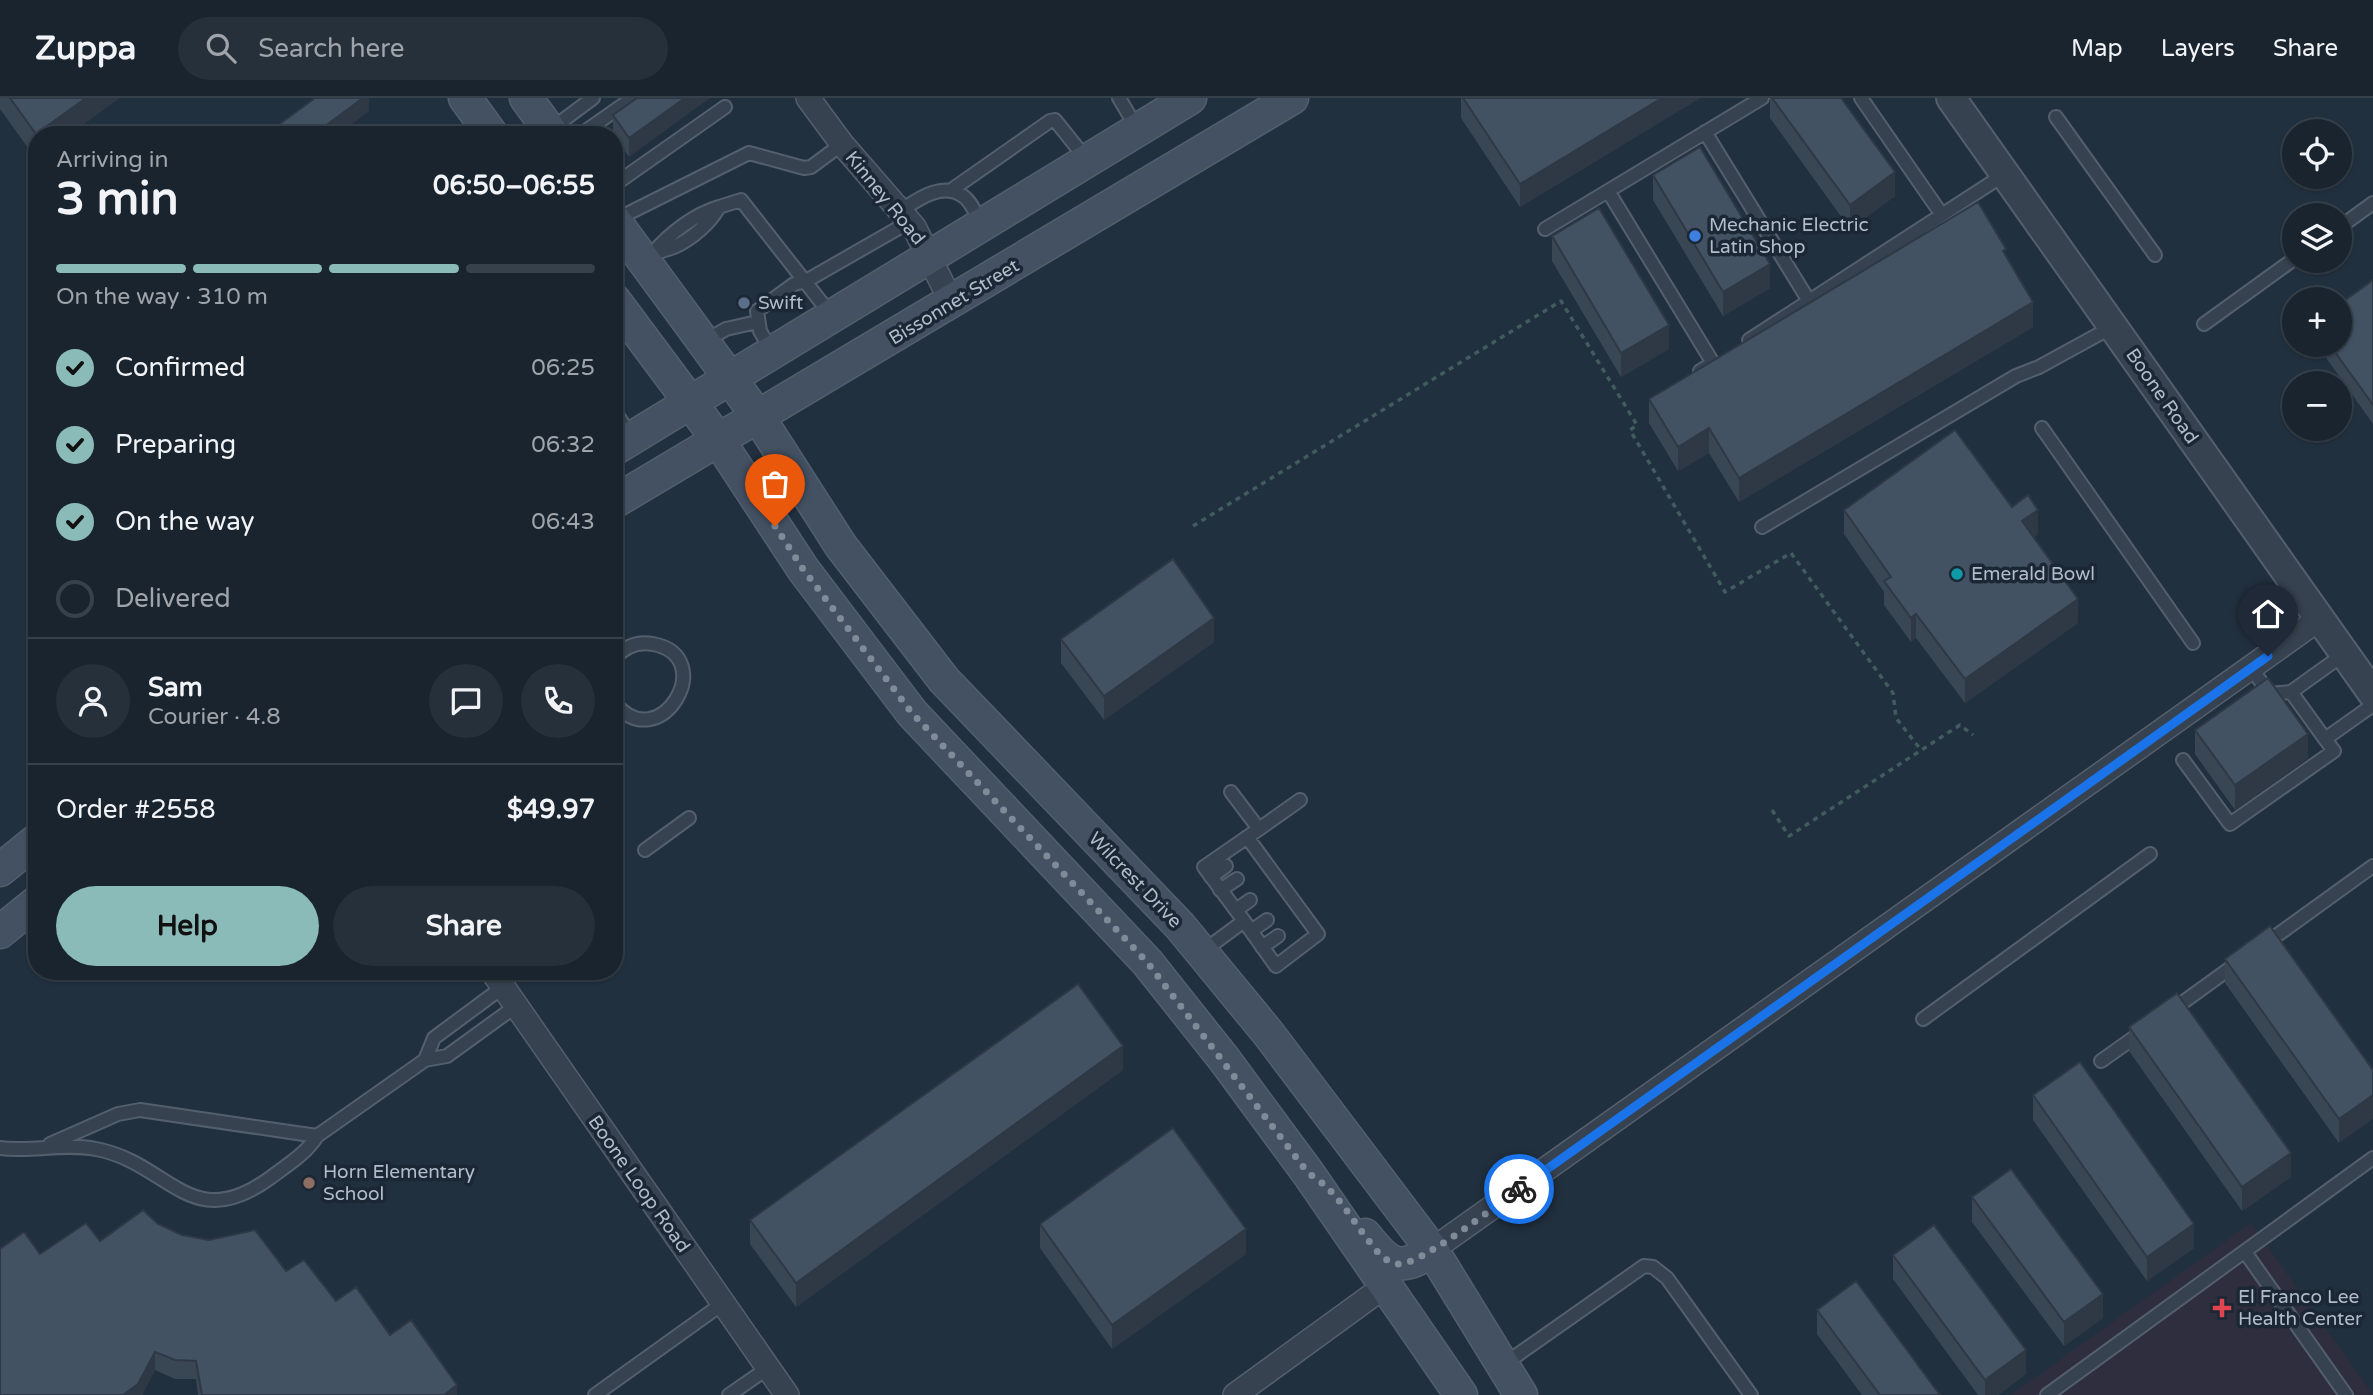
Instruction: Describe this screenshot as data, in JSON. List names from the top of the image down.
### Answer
{
  "streets": {
    "main road": ["Bissonnet Street", "Wilcrest Drive"],
    "street": ["Kinney Road", "Boone Road", "Boone Loop Road"]
  },
  "crossings": [
    ["Kinney Road", "Bissonnet Street"],
    ["Bissonnet Street", "Wilcrest Drive"]
  ],
  "places": {
    "other": [
      "Mechanic Electric Latin Shop",
      "Swift",
      "Emerald Bowl",
      "Horn Elementary School"
    ],
    "health": ["El Franco Lee Health Center"]
  },
  "page": {
    "header": "Zuppa",
    "search": "Search here",
    "nav": ["Map", "Layers", "Share"],
    "map_buttons": ["+", "−"],
    "heading": ["3 min", "Arriving in", "06:50–06:55"],
    "panel": [
      "Sam",
      "Courier · 4.8",
      "Order #2558",
      "$49.97"
    ],
    "bar": "On the way · 310 m",
    "list": [
      ["Confirmed", "06:25"],
      ["Preparing", "06:32"],
      ["On the way", "06:43"],
      "Delivered"
    ],
    "buttons": ["Help", "Share"]
  }
}
